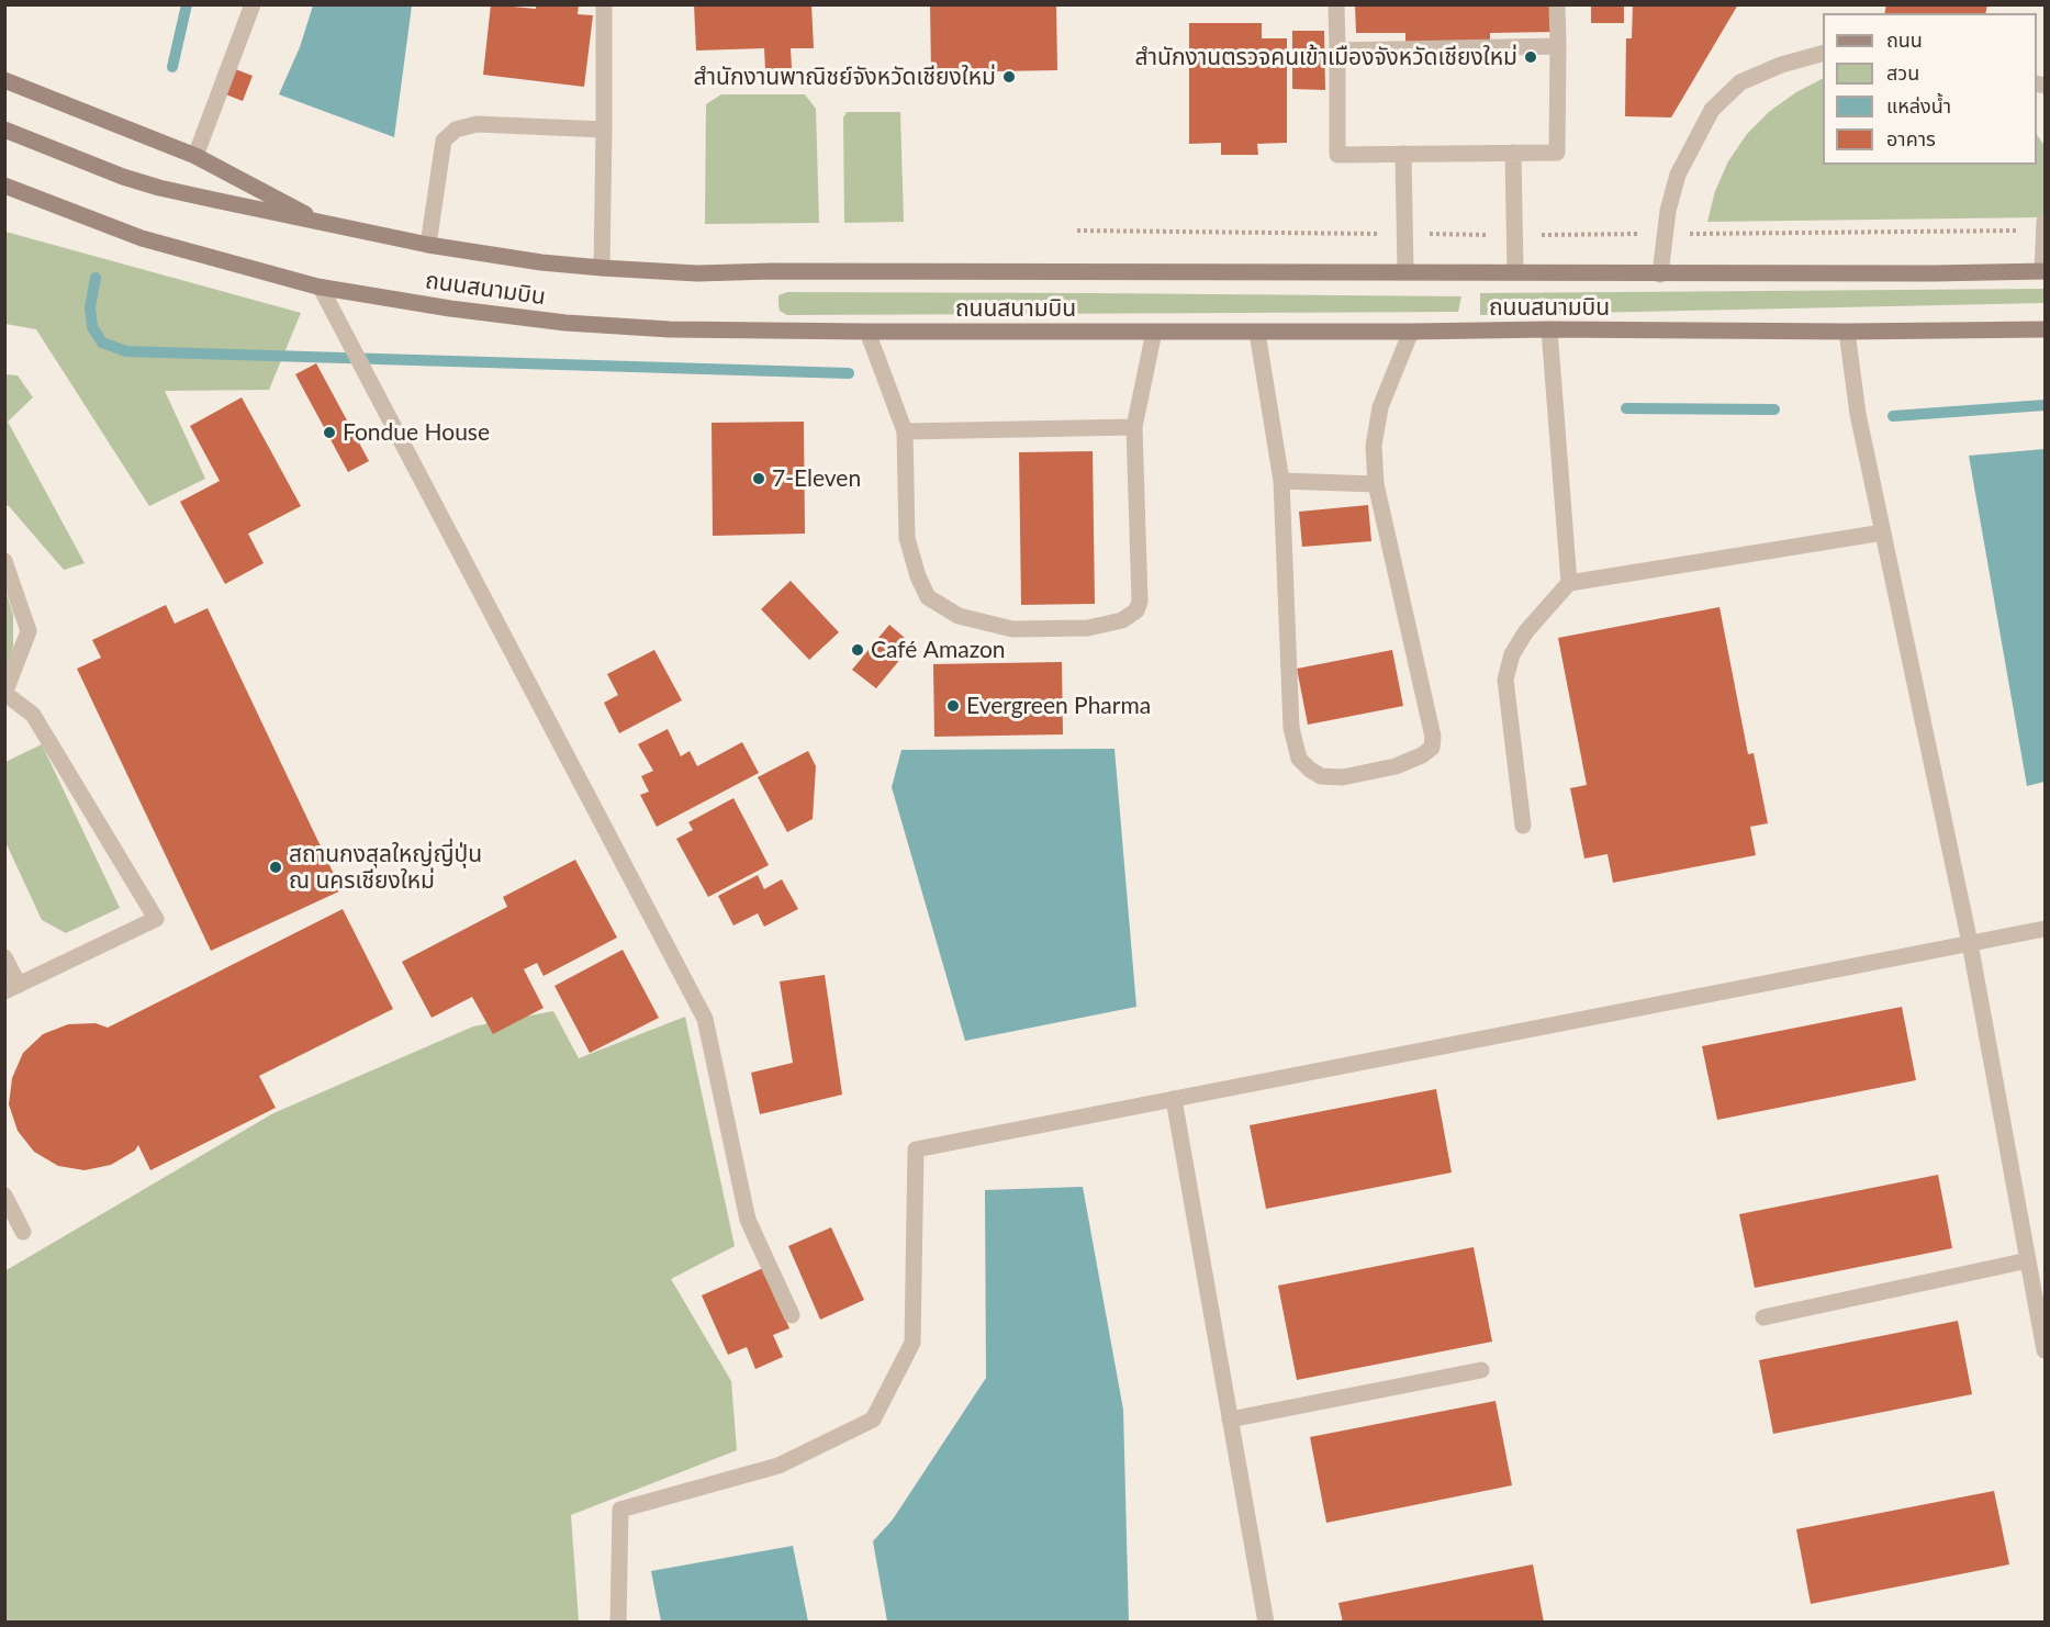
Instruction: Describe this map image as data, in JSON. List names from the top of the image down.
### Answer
{
  "streets": {
    "main road": ["ถนนสนามบิน"]
  },
  "places": [
    "สำนักงานตรวจคนเข้าเมืองจังหวัดเชียงใหม่",
    "สำนักงานพาณิชย์จังหวัดเชียงใหม่",
    "Fondue House",
    "7-Eleven",
    "Café Amazon",
    "Evergreen Pharma",
    "สถานกงสุลใหญ่ญี่ปุ่น ณ นครเชียงใหม่"
  ],
  "legend": [
    "ถนน",
    "สวน",
    "แหล่งน้ำ",
    "อาคาร"
  ]
}
